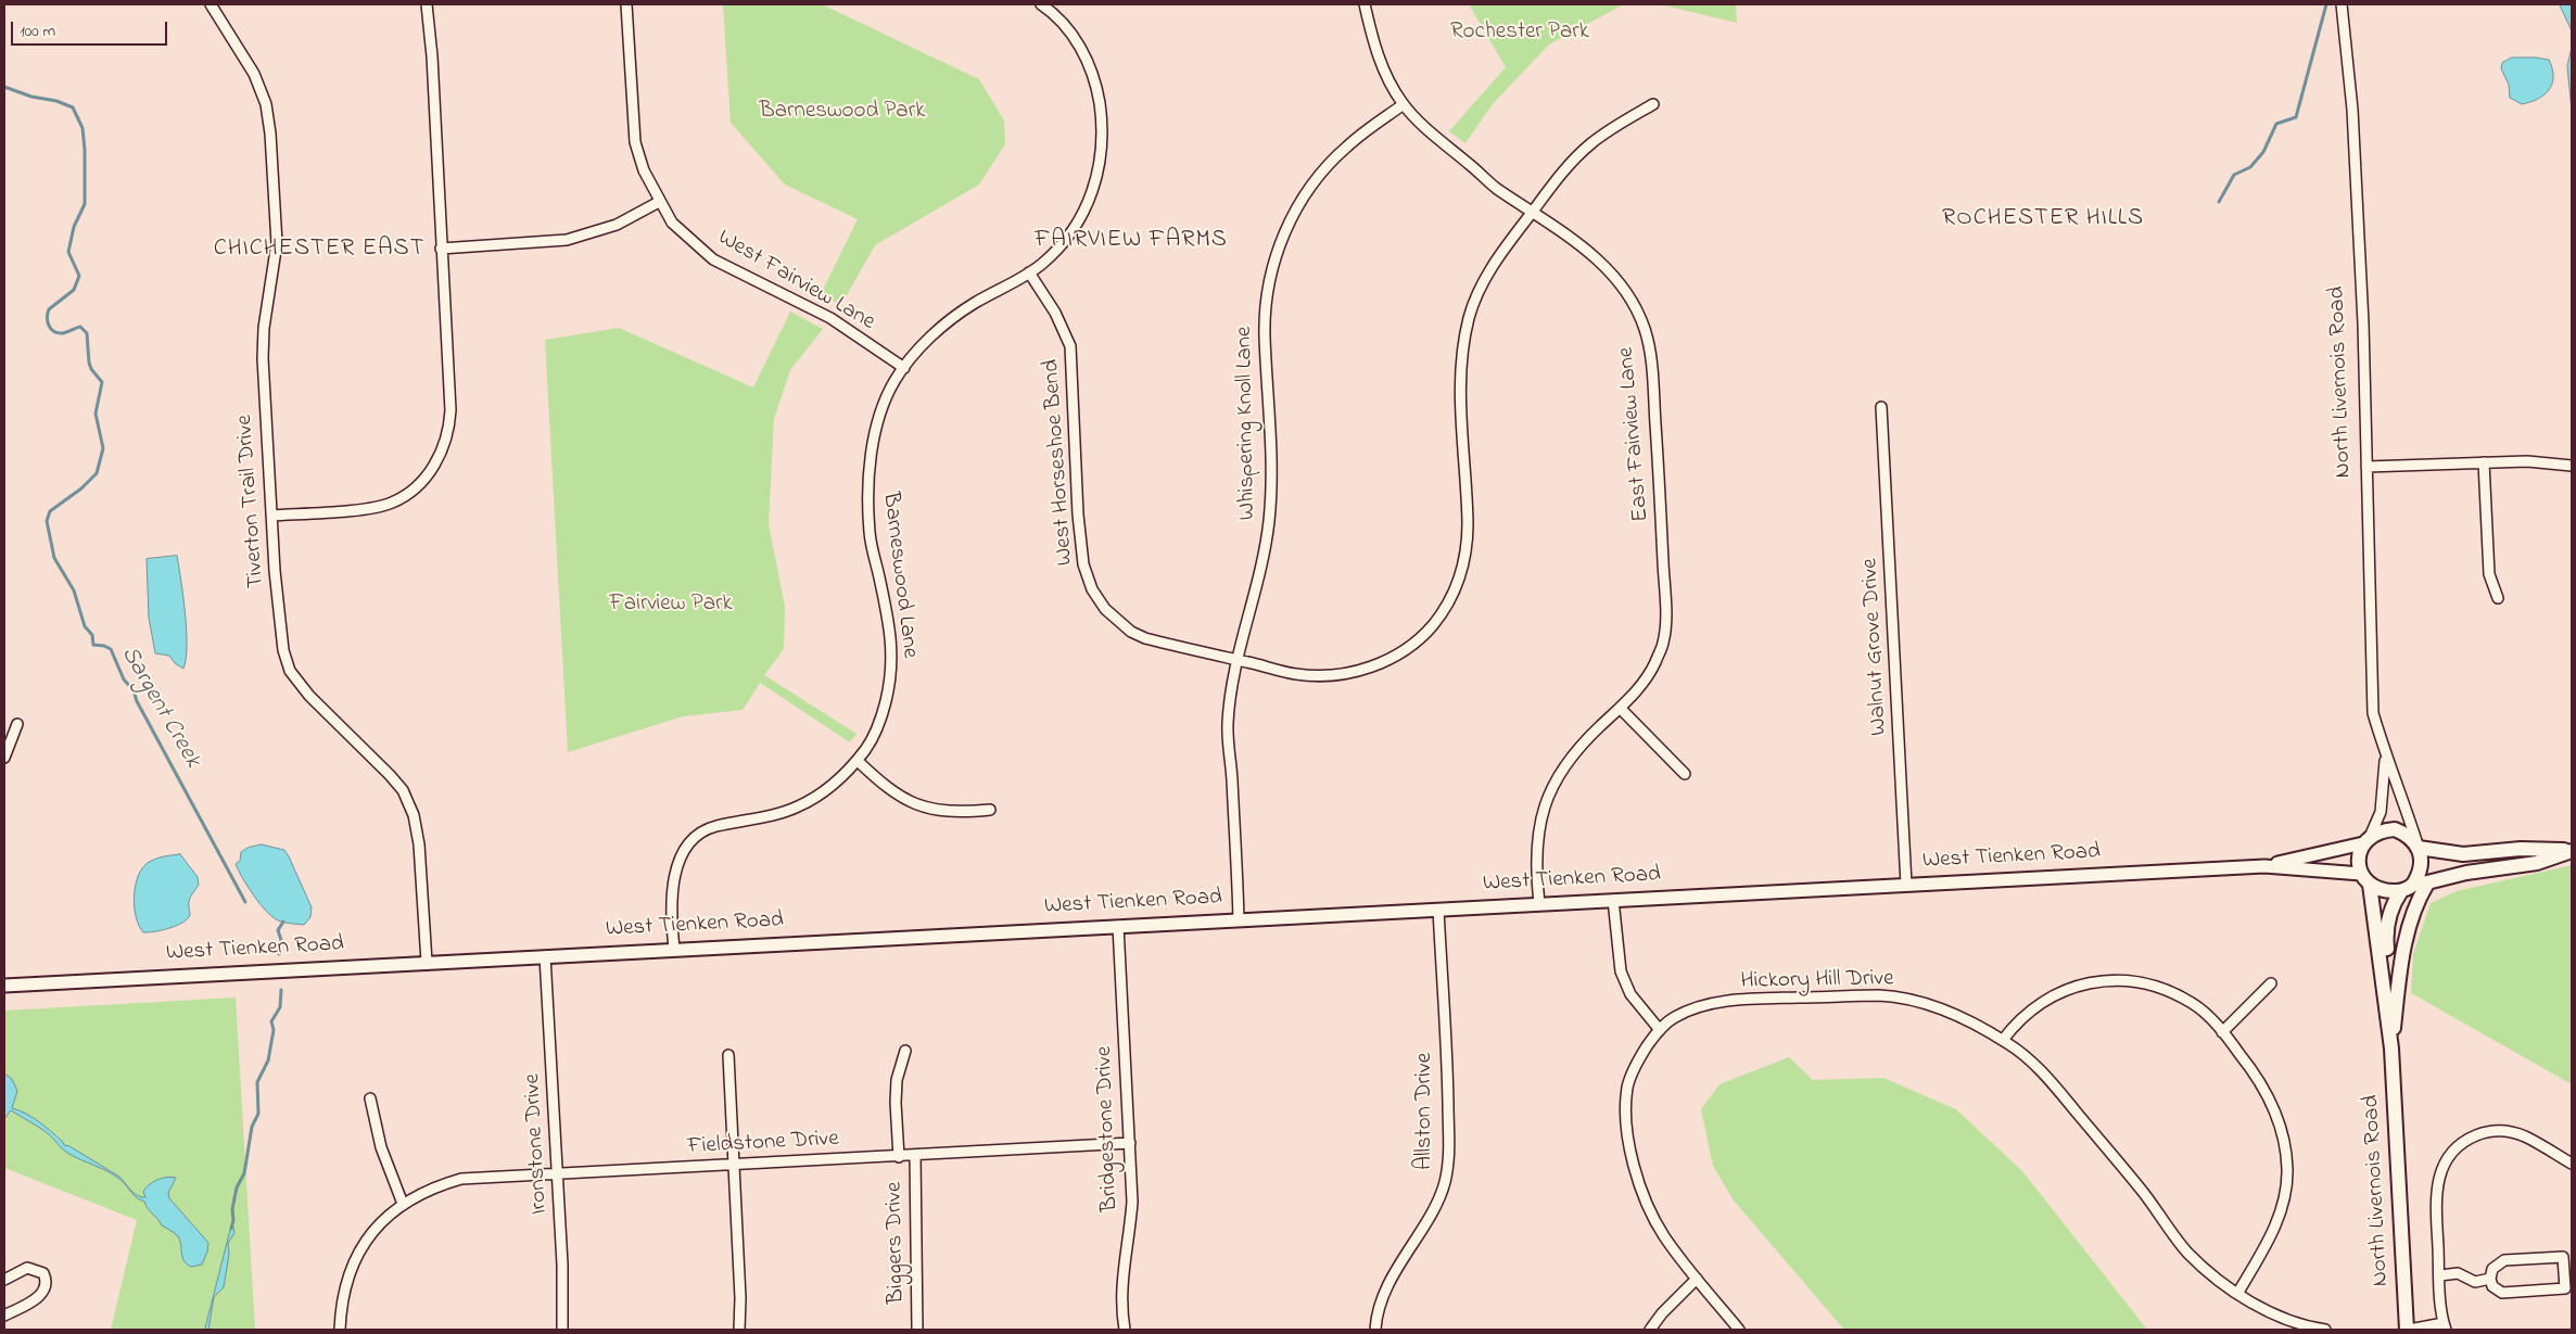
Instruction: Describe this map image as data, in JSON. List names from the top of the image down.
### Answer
{
  "streets": {
    "main road": ["North Livernois Road"],
    "street": [
      "West Fairview Lane",
      "Whispering Knoll Lane",
      "East Fairview Lane",
      "West Horseshoe Bend",
      "Tiverton Trail Drive",
      "Barneswood Lane",
      "Walnut Grove Drive",
      "West Tienken Road",
      "Hickory Hill Drive",
      "Allston Drive",
      "Bridgestone Drive",
      "Ironstone Drive",
      "Fieldstone Drive",
      "Biggers Drive"
    ]
  },
  "crossings": [
    ["West Fairview Lane", "Barneswood Lane"],
    ["North Livernois Road", "West Tienken Road"],
    ["Whispering Knoll Lane", "East Fairview Lane"],
    ["Whispering Knoll Lane", "West Horseshoe Bend"],
    ["Whispering Knoll Lane", "West Tienken Road"],
    ["East Fairview Lane", "West Horseshoe Bend"],
    ["East Fairview Lane", "West Tienken Road"],
    ["West Horseshoe Bend", "Barneswood Lane"],
    ["Tiverton Trail Drive", "West Tienken Road"],
    ["Barneswood Lane", "West Tienken Road"],
    ["Walnut Grove Drive", "West Tienken Road"],
    ["West Tienken Road", "Allston Drive"],
    ["West Tienken Road", "Bridgestone Drive"],
    ["West Tienken Road", "Ironstone Drive"],
    ["Bridgestone Drive", "Fieldstone Drive"],
    ["Ironstone Drive", "Fieldstone Drive"],
    ["Fieldstone Drive", "Biggers Drive"]
  ],
  "districts": ["ROCHESTER HILLS", "FAIRVIEW FARMS", "CHICHESTER EAST"],
  "water": ["Sargent Creek"],
  "parks": ["Rochester Park", "Barneswood Park", "Fairview Park"],
  "scale_bar": "100 m"
}
